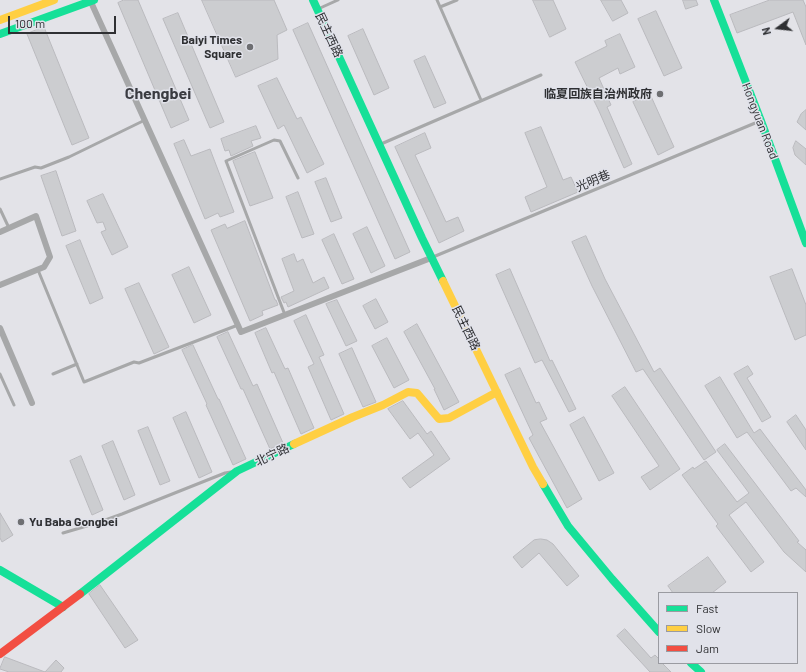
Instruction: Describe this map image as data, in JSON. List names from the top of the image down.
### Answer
{
  "streets": {
    "main road": ["民主西路", "Hongyuan Road", "北宁路"],
    "lane": ["光明巷"]
  },
  "crossings": [
    ["民主西路", "光明巷"],
    ["民主西路", "北宁路"],
    ["Hongyuan Road", "光明巷"]
  ],
  "districts": ["Chengbei"],
  "places": ["Baiyi Times Square", "临夏回族自治州政府", "Yu Baba Gongbei"],
  "legend": ["Fast", "Slow", "Jam"],
  "scale_bar": "100 m",
  "north": "left"
}
